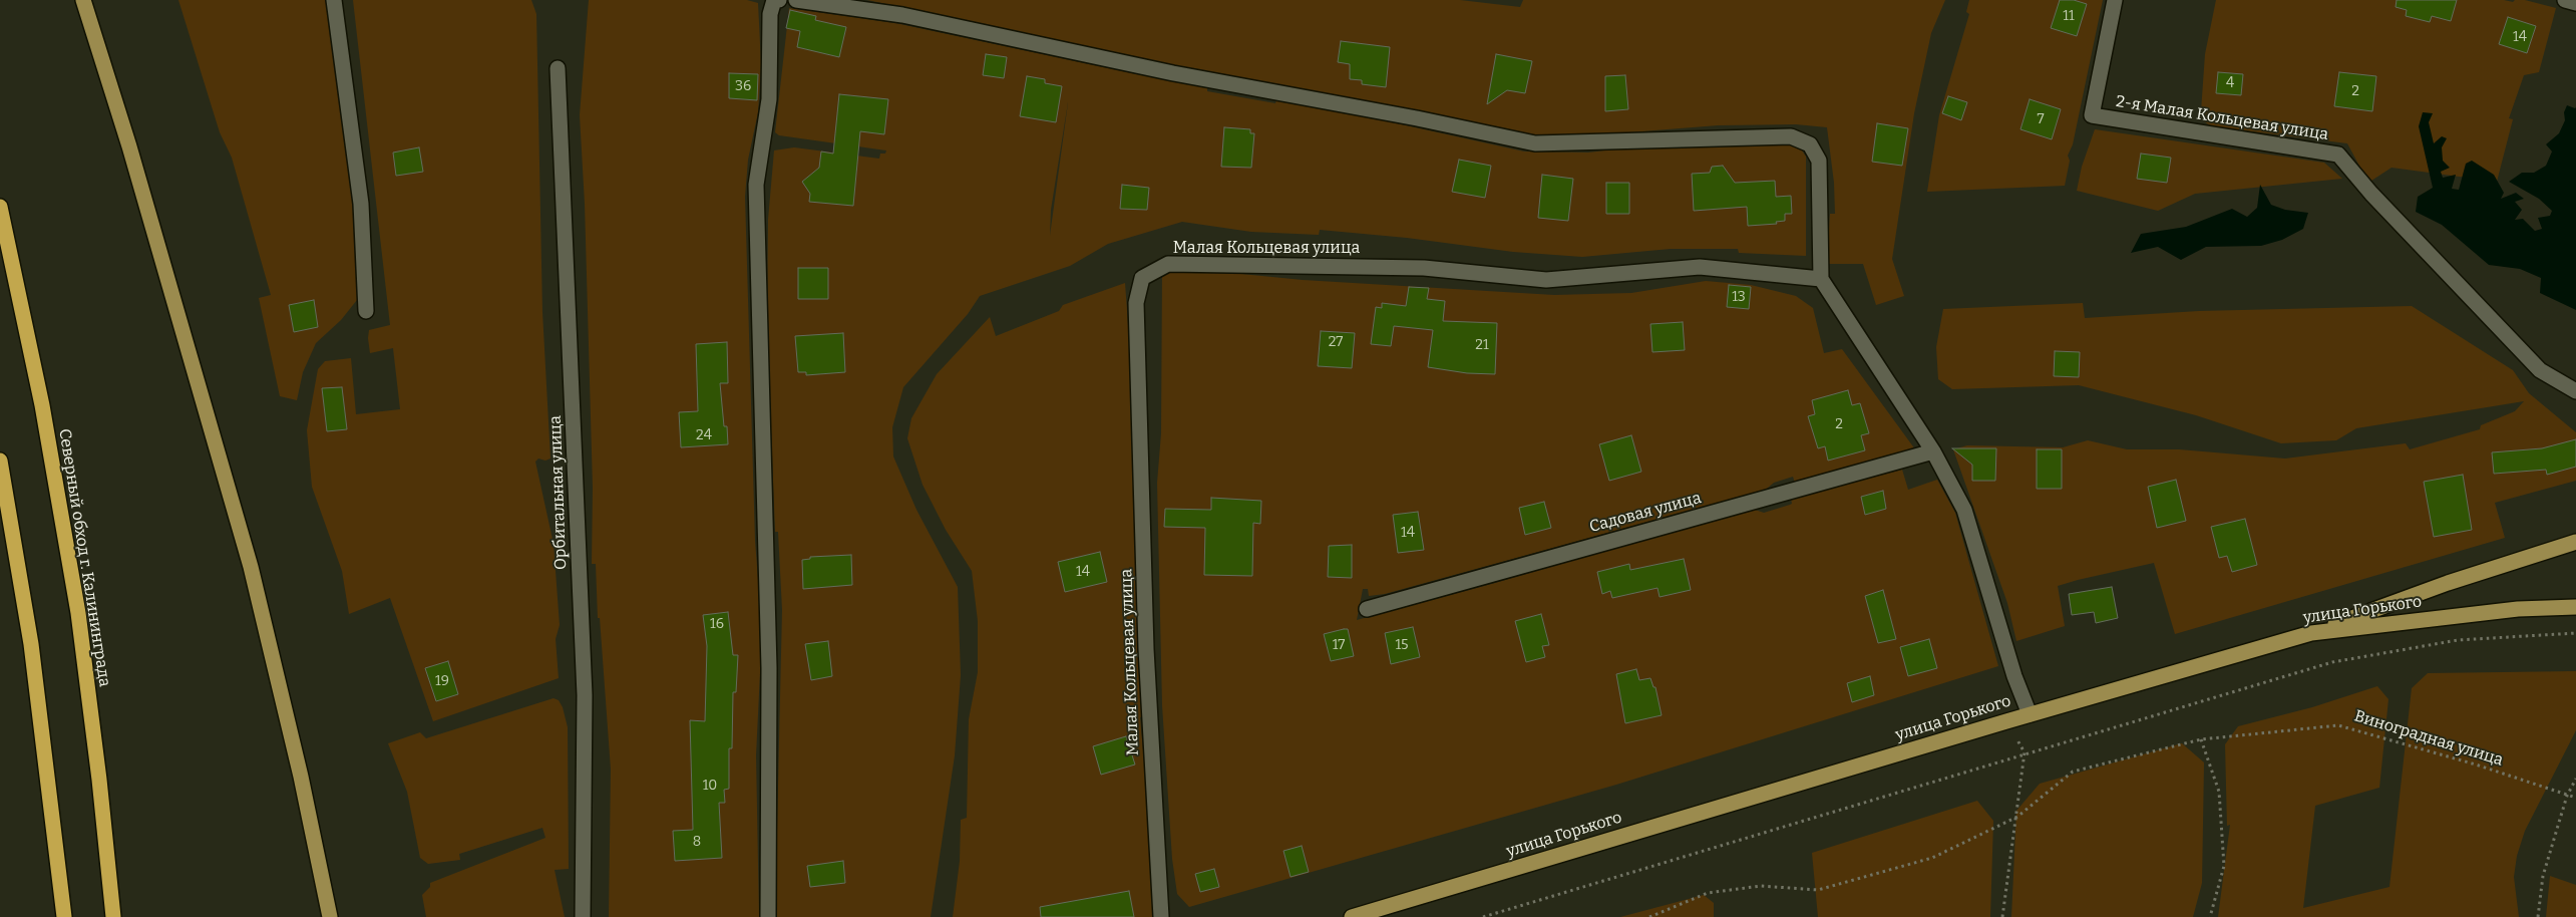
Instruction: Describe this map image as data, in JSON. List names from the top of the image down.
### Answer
{
  "streets": {
    "highway": ["Северный обход г. Калининграда"],
    "main road": ["улица Горького"],
    "street": [
      "2-я Малая Кольцевая улица",
      "Малая Кольцевая улица",
      "Орбитальная улица",
      "Садовая улица"
    ],
    "path": ["Виноградная улица"]
  },
  "house_numbers": [
    "11",
    "14",
    "4",
    "36",
    "2",
    "7",
    "13",
    "27",
    "21",
    "2",
    "24",
    "14",
    "14",
    "16",
    "17",
    "15",
    "19",
    "10",
    "8"
  ]
}
